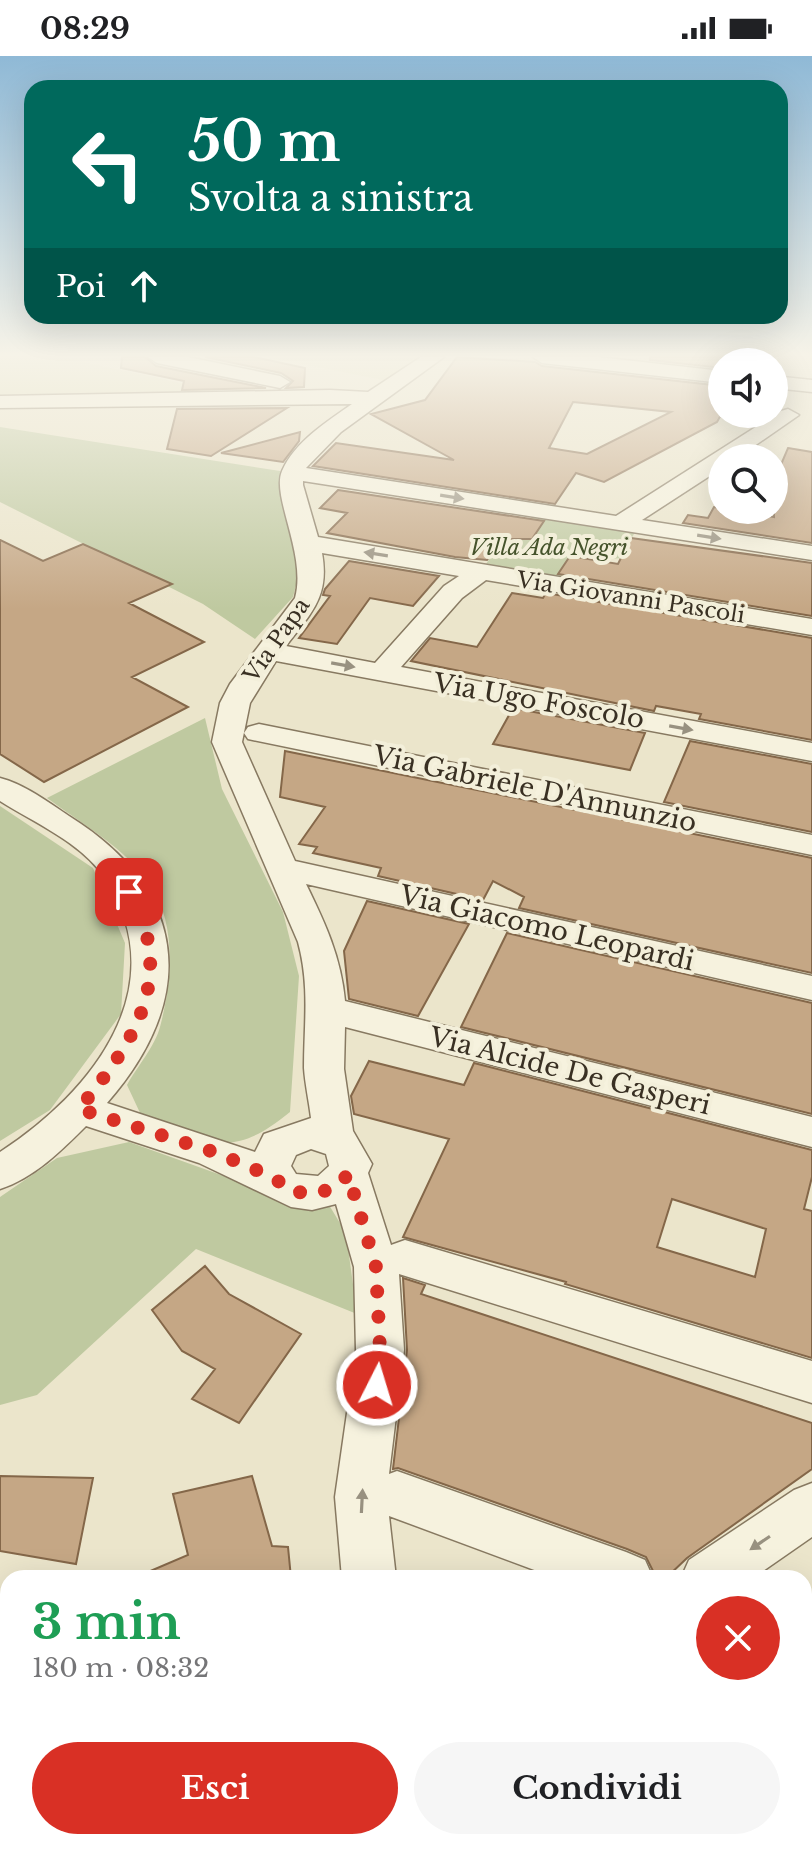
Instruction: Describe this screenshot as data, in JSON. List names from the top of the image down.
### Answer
{
  "streets": {
    "street": [
      "Via Giovanni Pascoli",
      "Via Papa",
      "Via Ugo Foscolo",
      "Via Gabriele D'Annunzio",
      "Via Giacomo Leopardi",
      "Via Alcide De Gasperi"
    ]
  },
  "crossings": [
    ["Via Giovanni Pascoli", "Via Papa"],
    ["Via Papa", "Via Ugo Foscolo"],
    ["Via Papa", "Via Giacomo Leopardi"],
    ["Via Papa", "Via Alcide De Gasperi"]
  ],
  "one_way": ["Via Papa"],
  "parks": ["Villa Ada Negri"],
  "page": {
    "status": "08:29",
    "turn": ["50 m", "Svolta a sinistra"],
    "then": "Poi",
    "heading": ["3 min", "180 m · 08:32"],
    "buttons": ["Esci", "Condividi"]
  }
}
